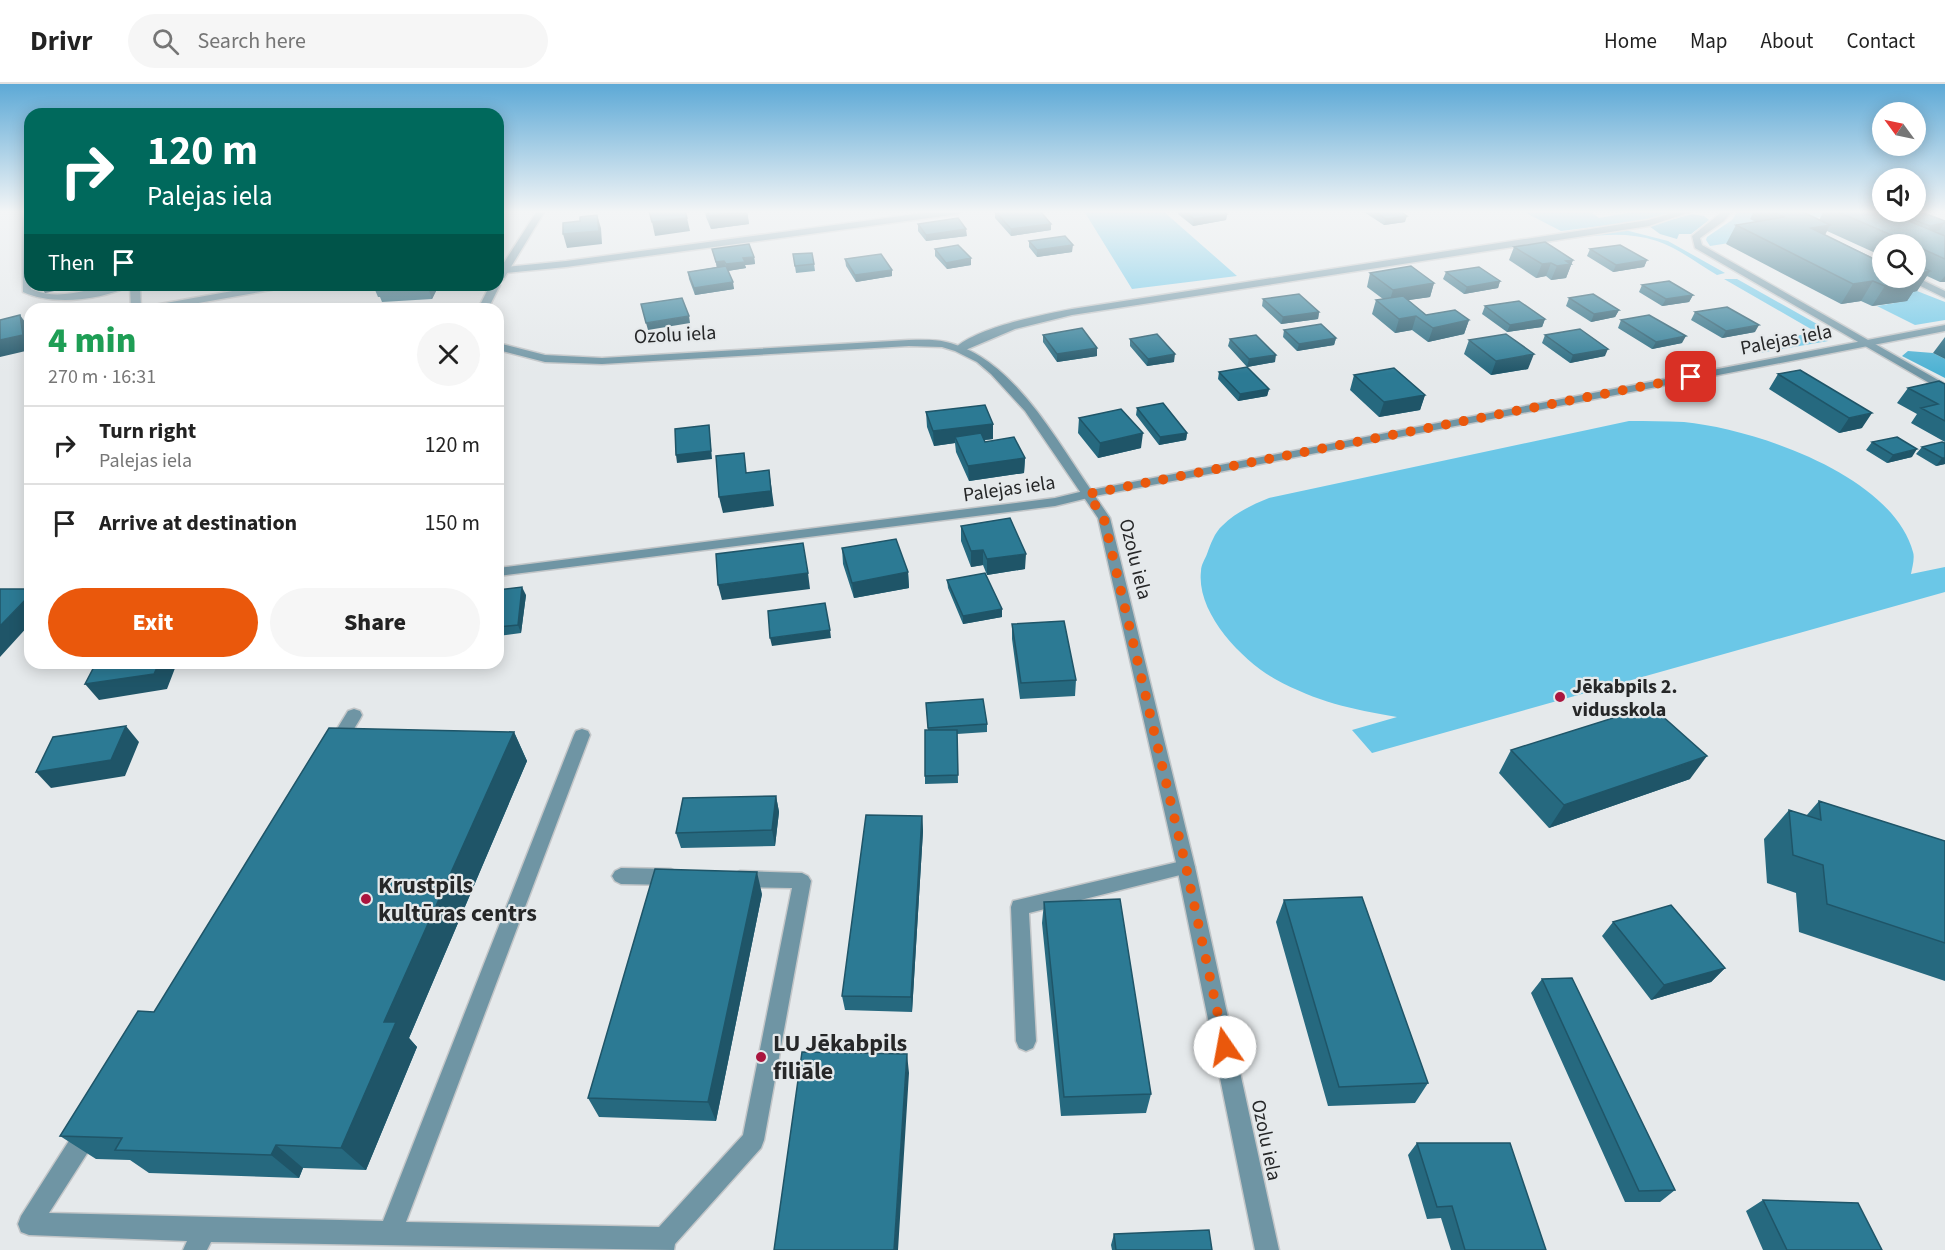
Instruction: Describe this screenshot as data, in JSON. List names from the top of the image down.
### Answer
{
  "streets": {
    "street": ["Ozolu iela", "Palejas iela"]
  },
  "crossings": [
    ["Ozolu iela", "Palejas iela"]
  ],
  "places": ["Jēkabpils 2. vidusskola", "Krustpils kultūras centrs", "LU Jēkabpils filiāle"],
  "north": "top left",
  "page": {
    "header": "Drivr",
    "search": "Search here",
    "nav": [
      "Home",
      "Map",
      "About",
      "Contact"
    ],
    "turn": ["120 m", "Palejas iela"],
    "then": "Then",
    "heading": ["4 min", "270 m · 16:31"],
    "list": [
      {
        "name": "Turn right",
        "note": "Palejas iela",
        "value": "120 m"
      },
      {
        "name": "Arrive at destination",
        "value": "150 m"
      }
    ],
    "buttons": ["Exit", "Share"]
  }
}
